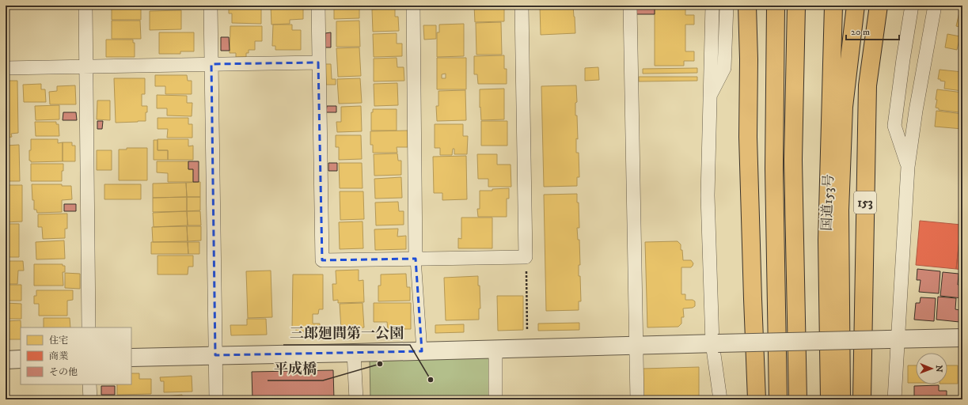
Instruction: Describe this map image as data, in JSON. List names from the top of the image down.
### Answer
{
  "streets": {
    "highway": ["国道153号", "153"]
  },
  "places": ["平成橋", "三郎廻間第一公園"],
  "legend": ["住宅", "商業", "その他"],
  "scale_bar": "20 m",
  "north": "right"
}
